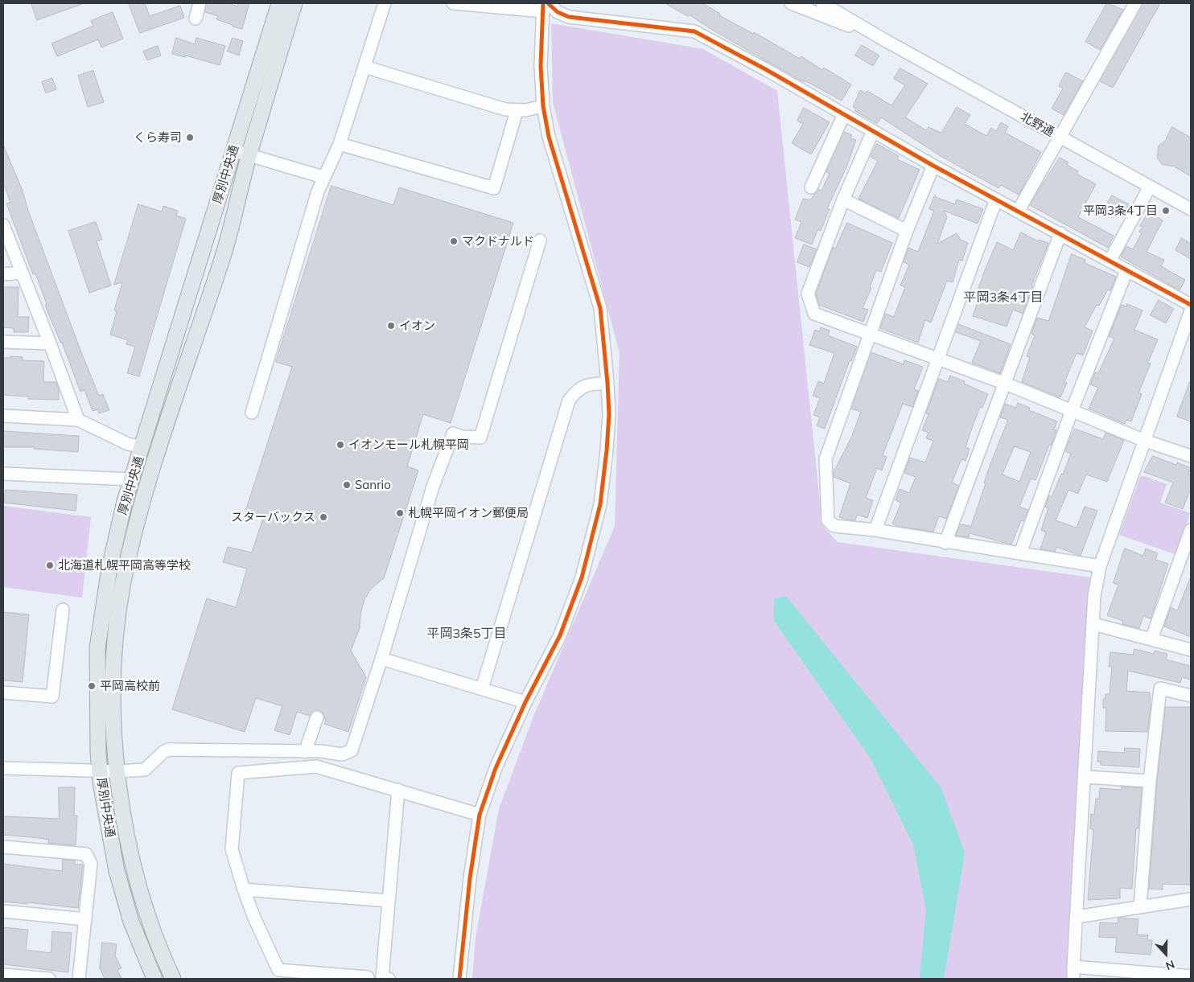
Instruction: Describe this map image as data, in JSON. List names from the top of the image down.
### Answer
{
  "streets": {
    "main road": ["厚別中央通"],
    "street": ["北野通"]
  },
  "districts": ["平岡3条4丁目", "平岡3条5丁目"],
  "places": [
    "くら寿司",
    "平岡3条4丁目",
    "マクドナルド",
    "イオン",
    "イオンモール札幌平岡",
    "Sanrio",
    "札幌平岡イオン郵便局",
    "スターバックス",
    "北海道札幌平岡高等学校",
    "平岡高校前"
  ],
  "north": "bottom"
}
